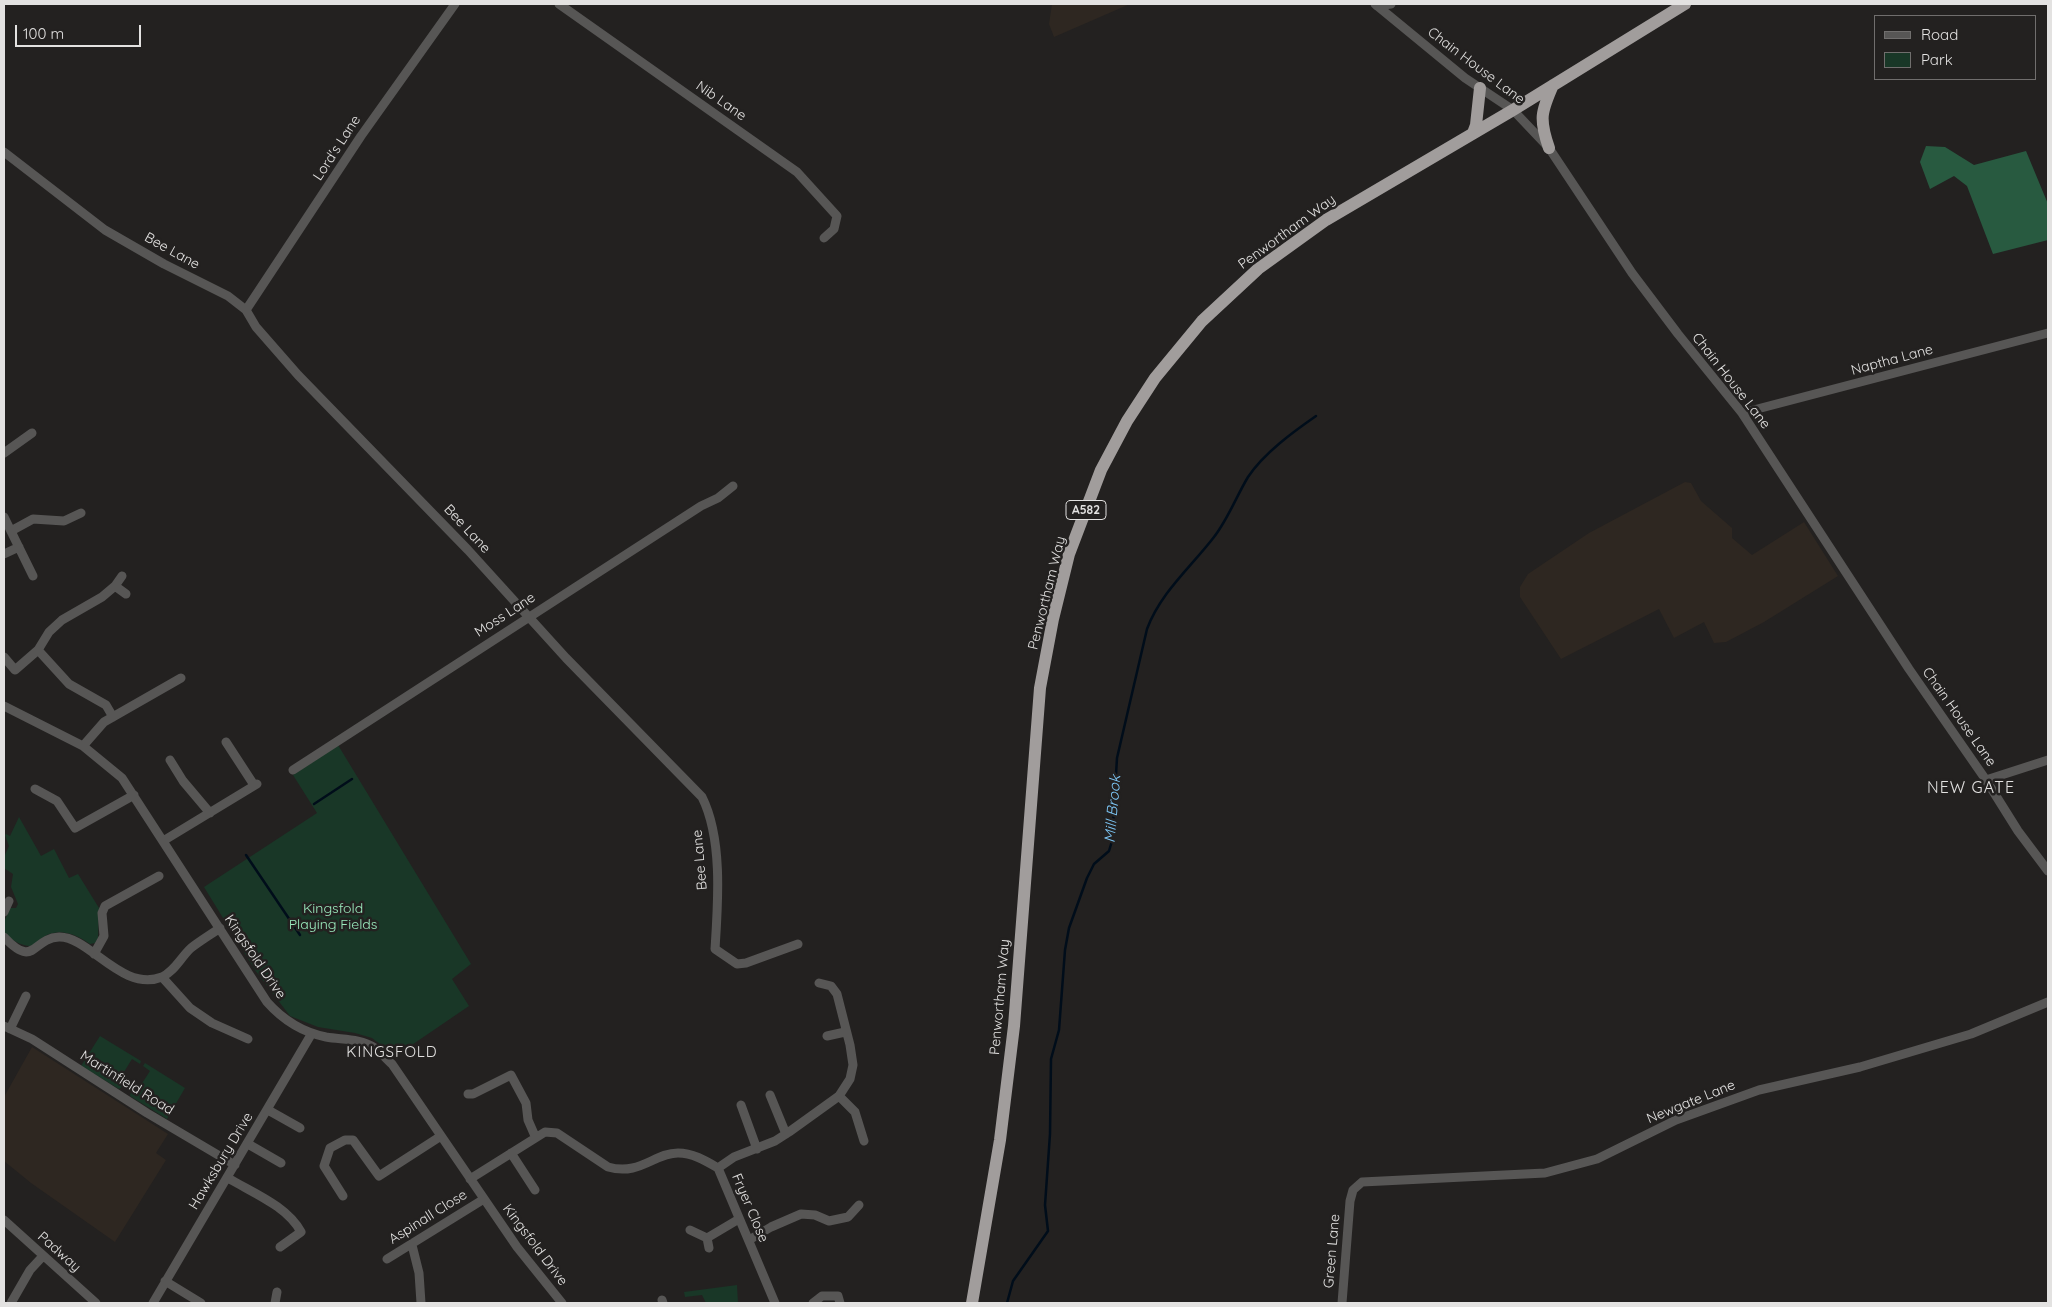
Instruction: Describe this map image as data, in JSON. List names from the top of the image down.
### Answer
{
  "streets": {
    "highway": ["Penwortham Way", "A582"],
    "street": [
      "Chain House Lane",
      "Nib Lane",
      "Lord's Lane",
      "Bee Lane",
      "Naptha Lane",
      "Moss Lane",
      "Kingsfold Drive",
      "Martinfield Road",
      "Newgate Lane",
      "Hawksbury Drive",
      "Fryer Close",
      "Aspinall Close",
      "Green Lane",
      "Padway"
    ]
  },
  "crossings": [
    ["Chain House Lane", "Penwortham Way"],
    ["Chain House Lane", "Naptha Lane"],
    ["Lord's Lane", "Bee Lane"],
    ["Bee Lane", "Moss Lane"],
    ["Kingsfold Drive", "Hawksbury Drive"],
    ["Kingsfold Drive", "Aspinall Close"],
    ["Martinfield Road", "Hawksbury Drive"],
    ["Newgate Lane", "Green Lane"]
  ],
  "districts": ["NEW GATE", "KINGSFOLD"],
  "water": ["Mill Brook"],
  "parks": ["Kingsfold Playing Fields"],
  "legend": ["Road", "Park"],
  "scale_bar": "100 m"
}
